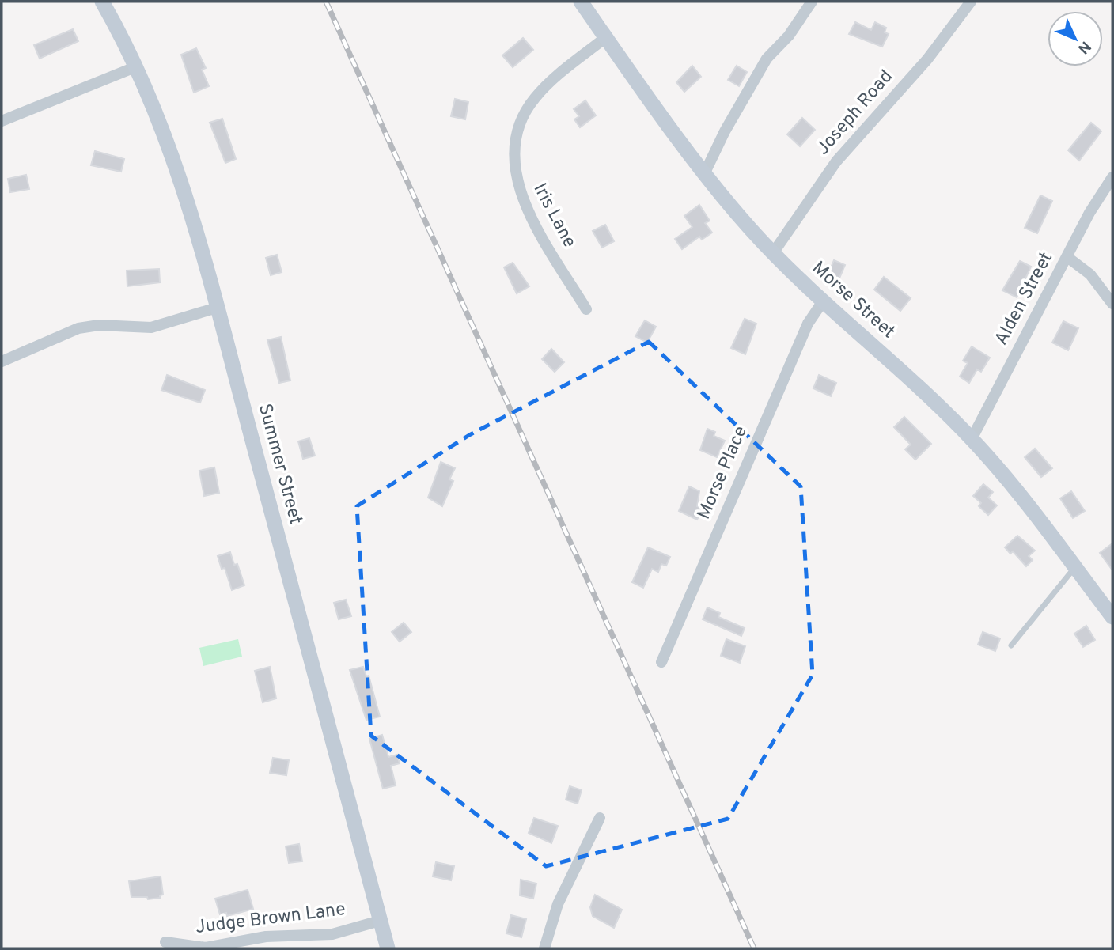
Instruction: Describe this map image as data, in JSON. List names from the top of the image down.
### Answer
{
  "streets": {
    "main road": ["Morse Street", "Summer Street"],
    "street": [
      "Joseph Road",
      "Iris Lane",
      "Alden Street",
      "Morse Place",
      "Judge Brown Lane"
    ]
  },
  "crossings": [
    ["Joseph Road", "Morse Street"],
    ["Iris Lane", "Morse Street"],
    ["Alden Street", "Morse Street"],
    ["Morse Street", "Morse Place"],
    ["Summer Street", "Judge Brown Lane"]
  ],
  "north": "bottom right"
}
